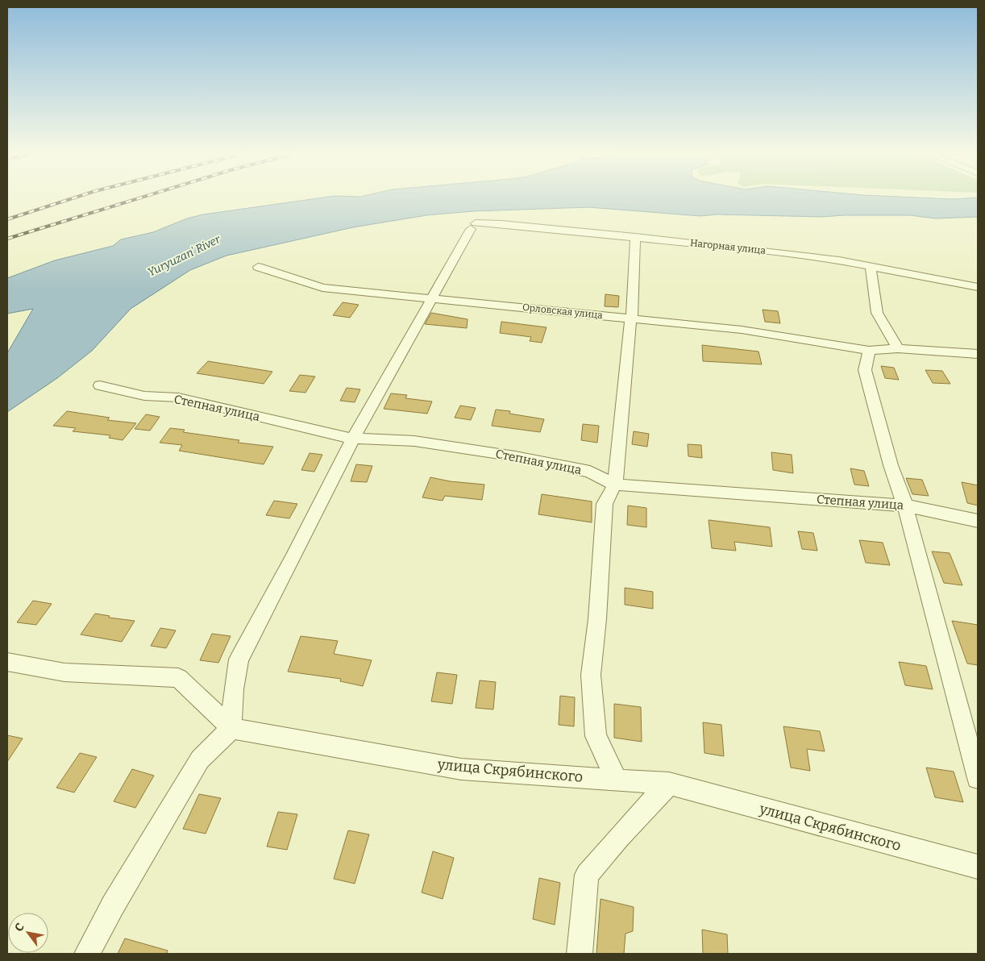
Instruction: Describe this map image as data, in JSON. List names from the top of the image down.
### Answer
{
  "streets": {
    "street": [
      "Нагорная улица",
      "Орловская улица",
      "Степная улица",
      "улица Скрябинского"
    ]
  },
  "crossings": [
    ["Нагорная улица", "Орловская улица"]
  ],
  "water": ["Yuryuzan' River"],
  "north": "top left"
}
